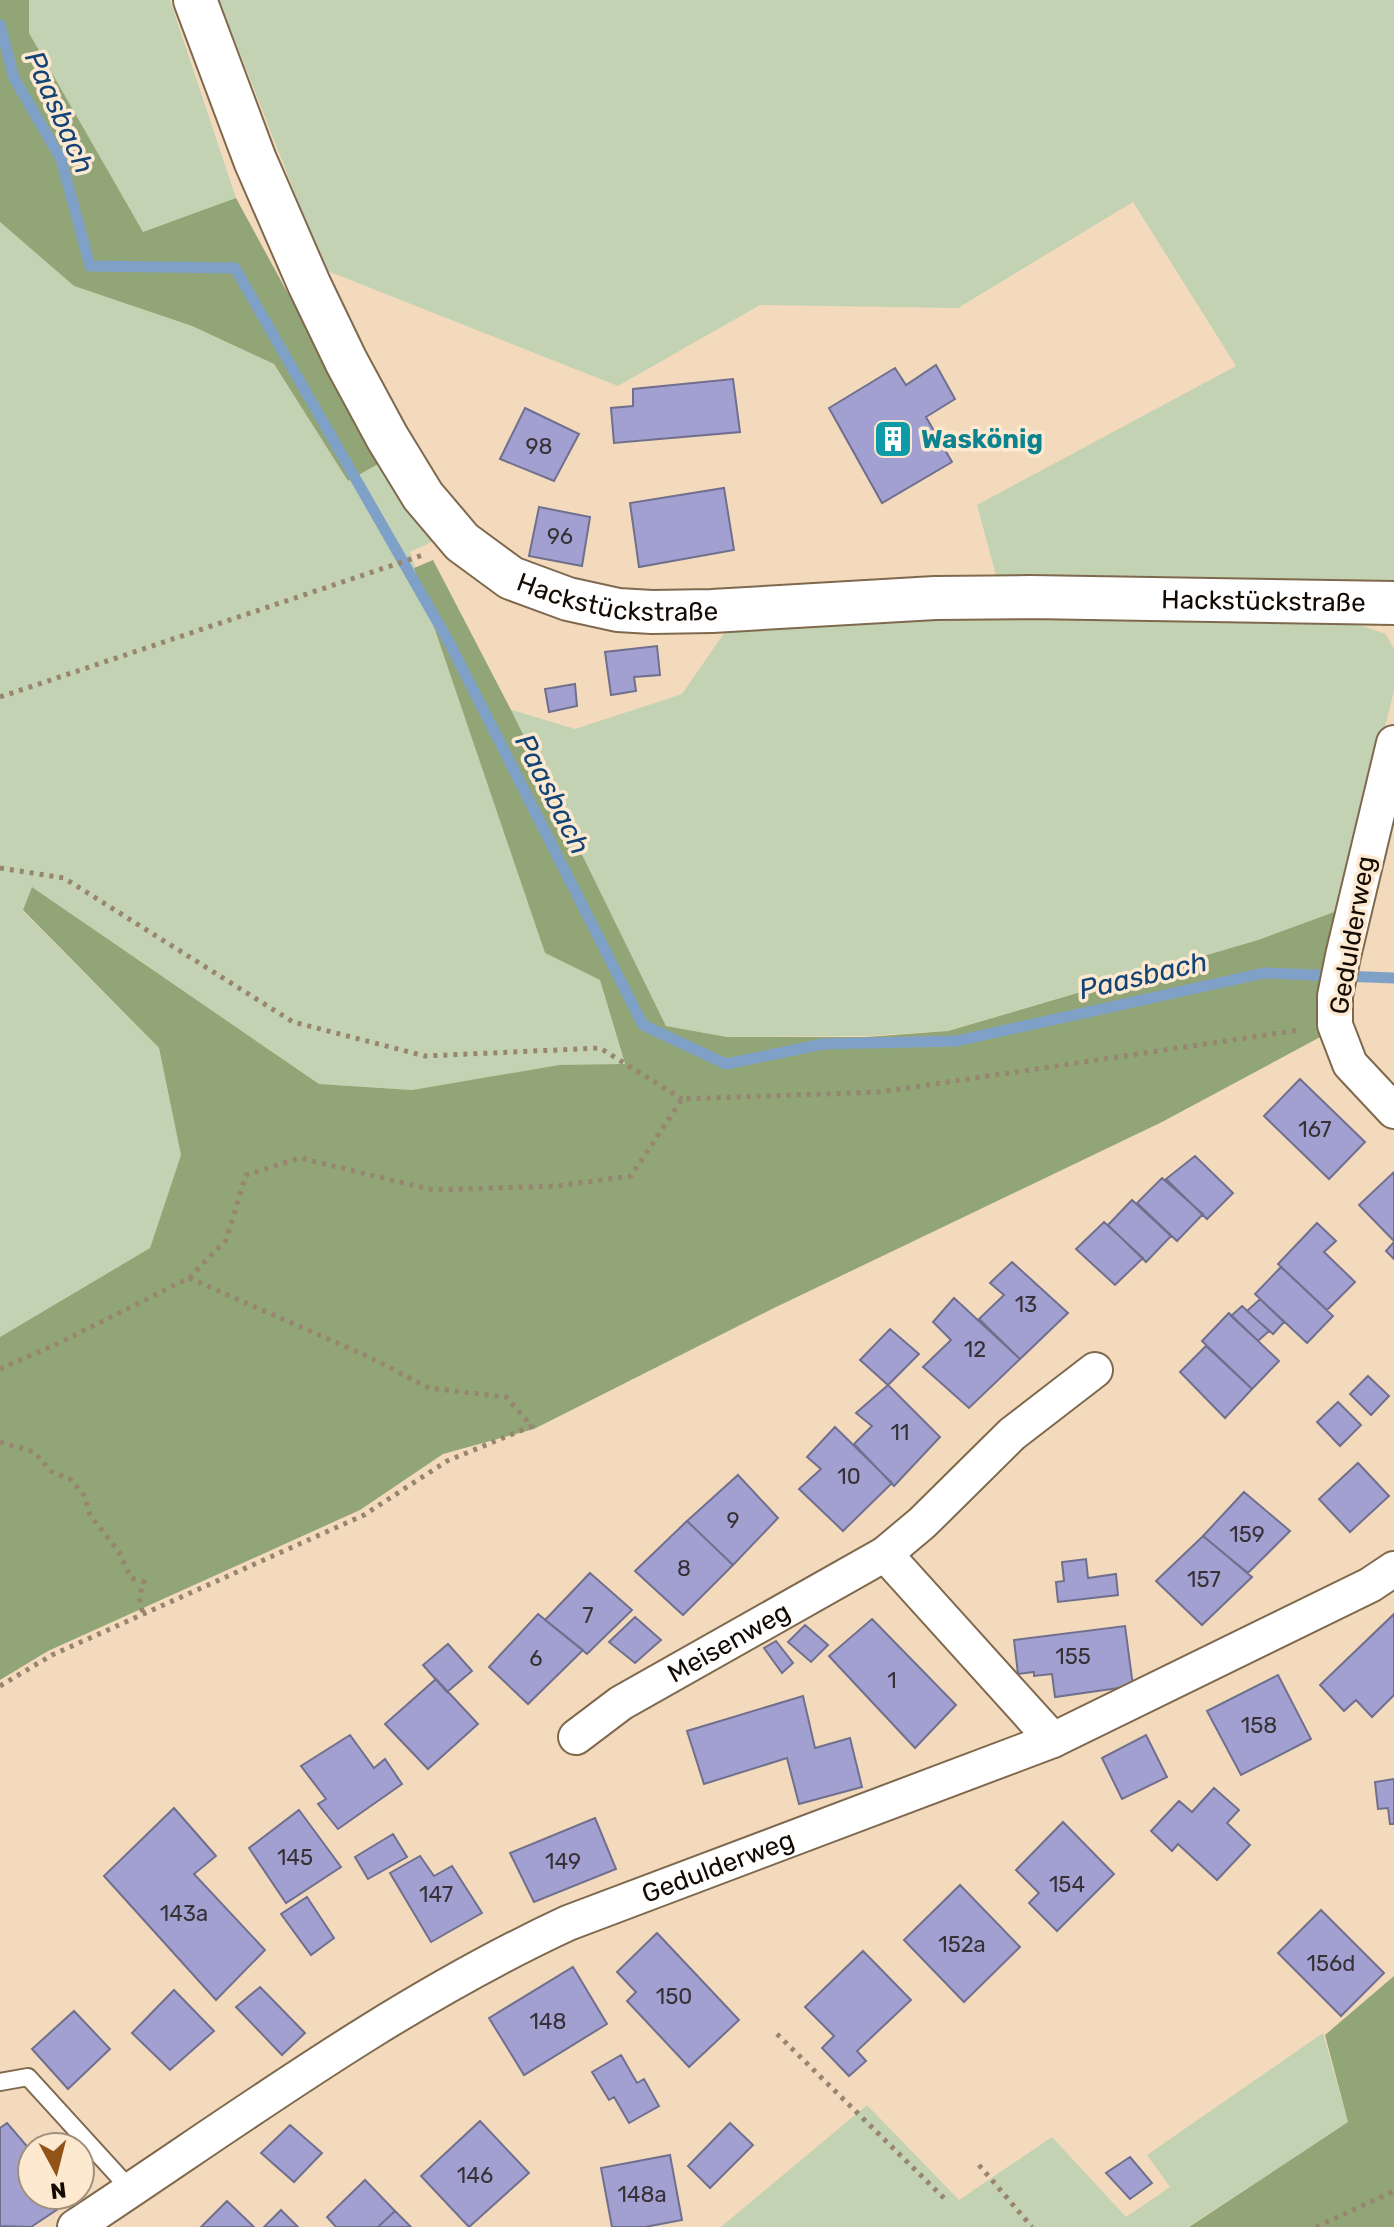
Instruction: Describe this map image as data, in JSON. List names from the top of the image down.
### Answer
{
  "streets": {
    "street": ["Hackstückstraße", "Gedulderweg", "Meisenweg"]
  },
  "water": ["Paasbach"],
  "places": {
    "building": ["Waskönig"]
  },
  "house_numbers": [
    "98",
    "96",
    "167",
    "13",
    "12",
    "11",
    "10",
    "9",
    "159",
    "8",
    "157",
    "7",
    "155",
    "6",
    "1",
    "158",
    "145",
    "149",
    "154",
    "147",
    "143a",
    "152a",
    "156d",
    "150",
    "148",
    "146",
    "148a"
  ],
  "north": "bottom"
}
